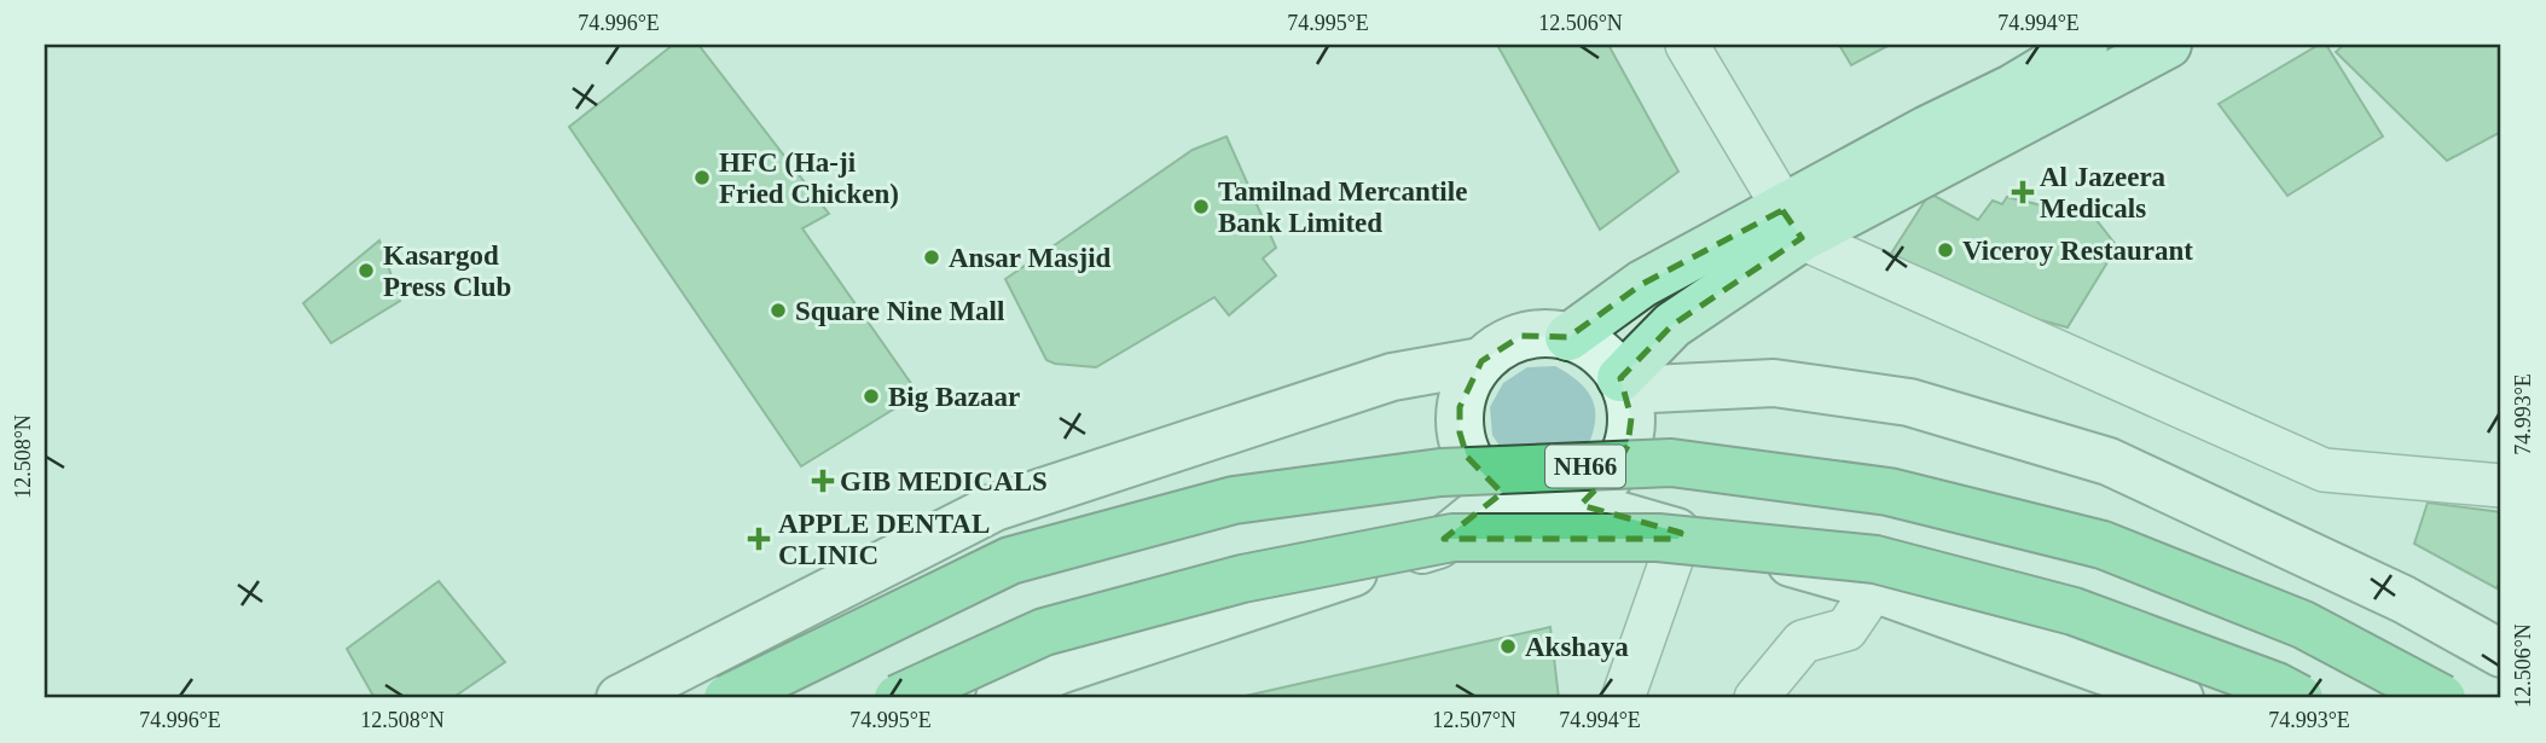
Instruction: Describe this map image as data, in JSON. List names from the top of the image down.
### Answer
{
  "streets": {
    "highway": ["NH66"]
  },
  "places": {
    "other": [
      "HFC (Ha-ji Fried Chicken)",
      "Tamilnad Mercantile Bank Limited",
      "Viceroy Restaurant",
      "Ansar Masjid",
      "Kasargod Press Club",
      "Square Nine Mall",
      "Big Bazaar",
      "Akshaya"
    ],
    "health": ["Al Jazeera Medicals", "GIB MEDICALS", "APPLE DENTAL CLINIC"]
  },
  "coordinates": [
    "74.996°E",
    "74.995°E",
    "12.506°N",
    "74.994°E",
    "74.993°E",
    "12.508°N",
    "12.507°N"
  ]
}
